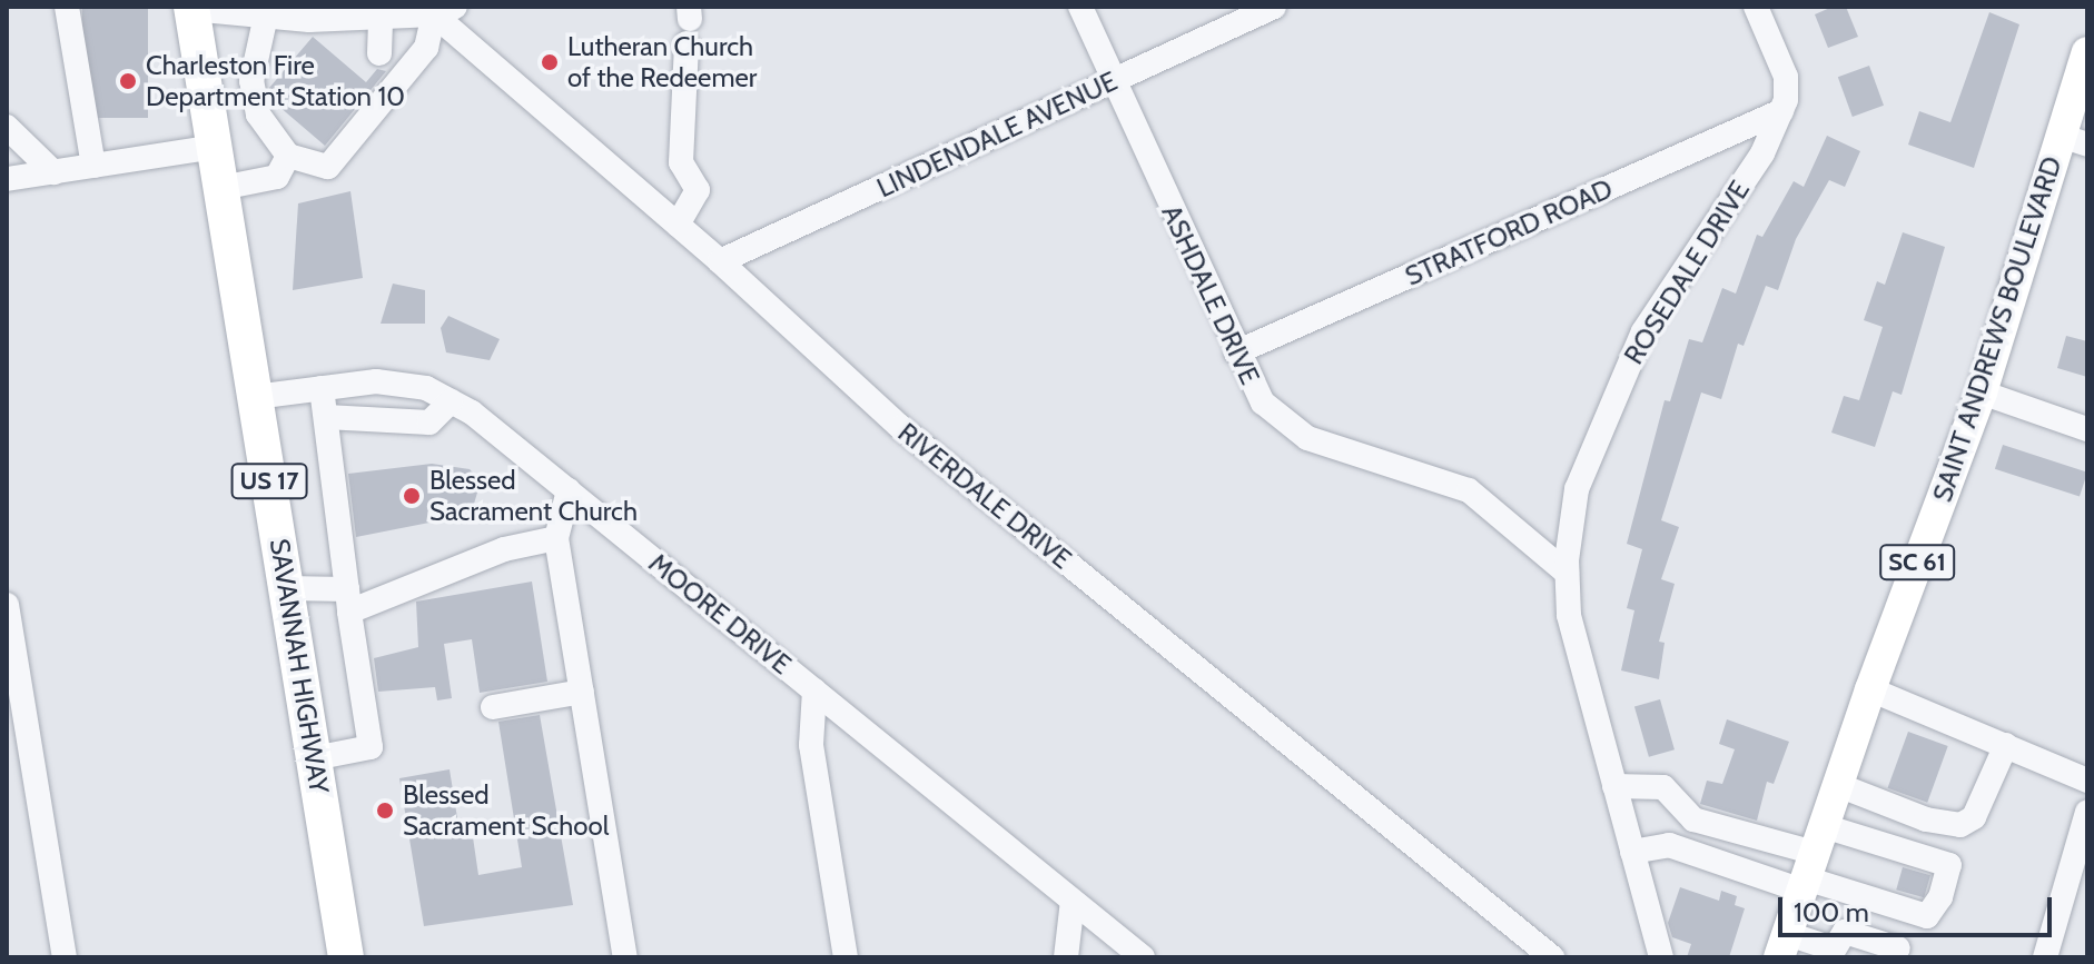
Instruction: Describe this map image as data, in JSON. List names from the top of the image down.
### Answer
{
  "streets": {
    "highway": ["US 17", "SAVANNAH HIGHWAY"],
    "main road": ["SAINT ANDREWS BOULEVARD", "SC 61"],
    "street": [
      "LINDENDALE AVENUE",
      "STRATFORD ROAD",
      "ROSEDALE DRIVE",
      "ASHDALE DRIVE",
      "RIVERDALE DRIVE",
      "MOORE DRIVE"
    ]
  },
  "crossings": [
    ["LINDENDALE AVENUE", "ASHDALE DRIVE"],
    ["LINDENDALE AVENUE", "RIVERDALE DRIVE"],
    ["STRATFORD ROAD", "ROSEDALE DRIVE"],
    ["STRATFORD ROAD", "ASHDALE DRIVE"],
    ["ROSEDALE DRIVE", "ASHDALE DRIVE"],
    ["MOORE DRIVE", "SAVANNAH HIGHWAY"]
  ],
  "places": [
    "Lutheran Church of the Redeemer",
    "Charleston Fire Department Station 10",
    "Blessed Sacrament Church",
    "Blessed Sacrament School"
  ],
  "scale_bar": "100 m"
}
